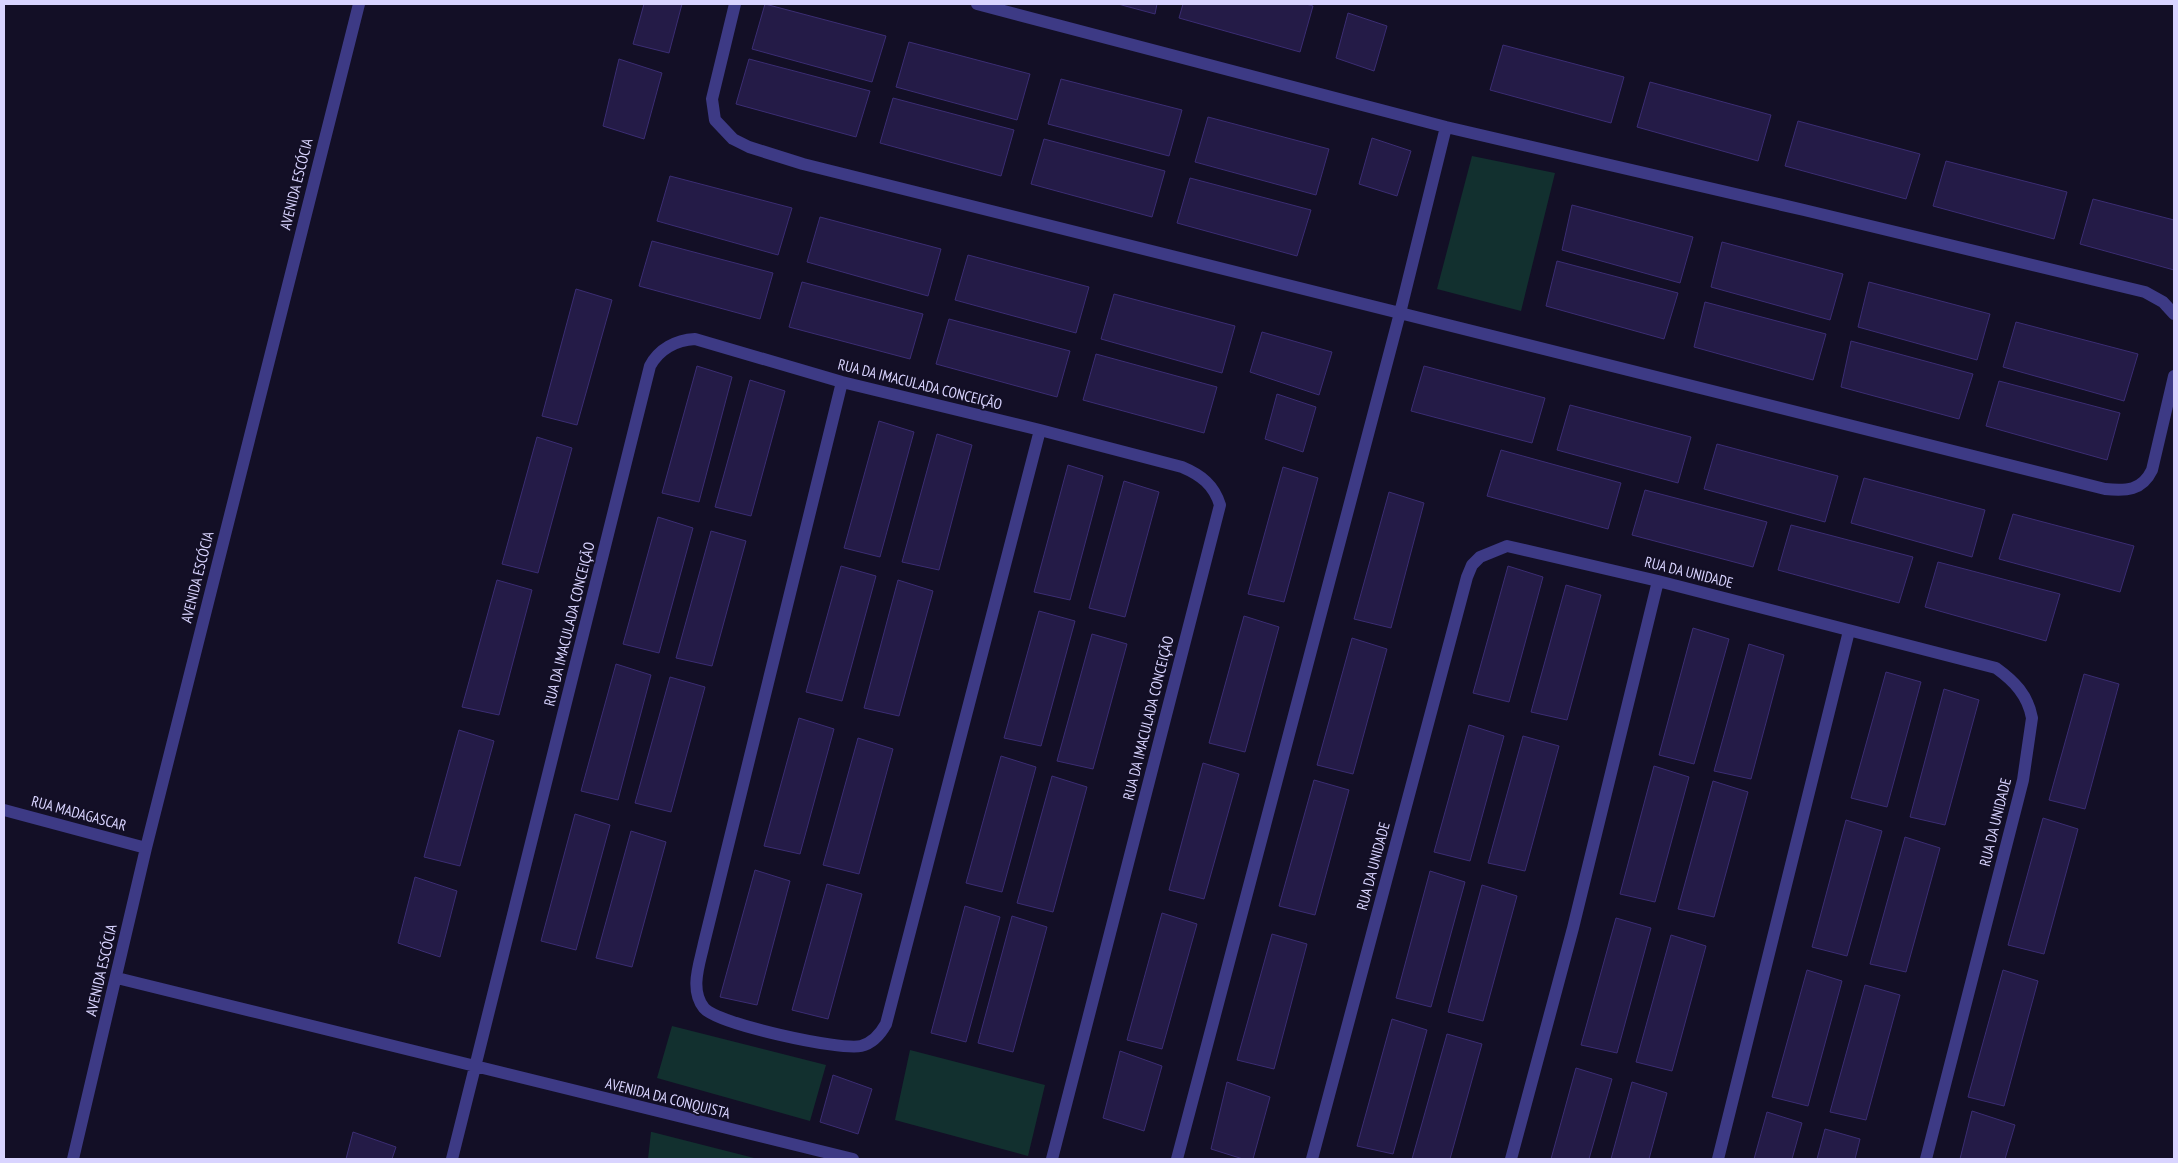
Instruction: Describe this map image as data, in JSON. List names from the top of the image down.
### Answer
{
  "streets": {
    "street": [
      "AVENIDA ESCÓCIA",
      "RUA DA IMACULADA CONCEIÇÃO",
      "RUA DA UNIDADE",
      "RUA MADAGASCAR",
      "AVENIDA DA CONQUISTA"
    ]
  },
  "crossings": [
    ["AVENIDA ESCÓCIA", "RUA MADAGASCAR"],
    ["AVENIDA ESCÓCIA", "AVENIDA DA CONQUISTA"],
    ["RUA DA IMACULADA CONCEIÇÃO", "AVENIDA DA CONQUISTA"]
  ]
}
